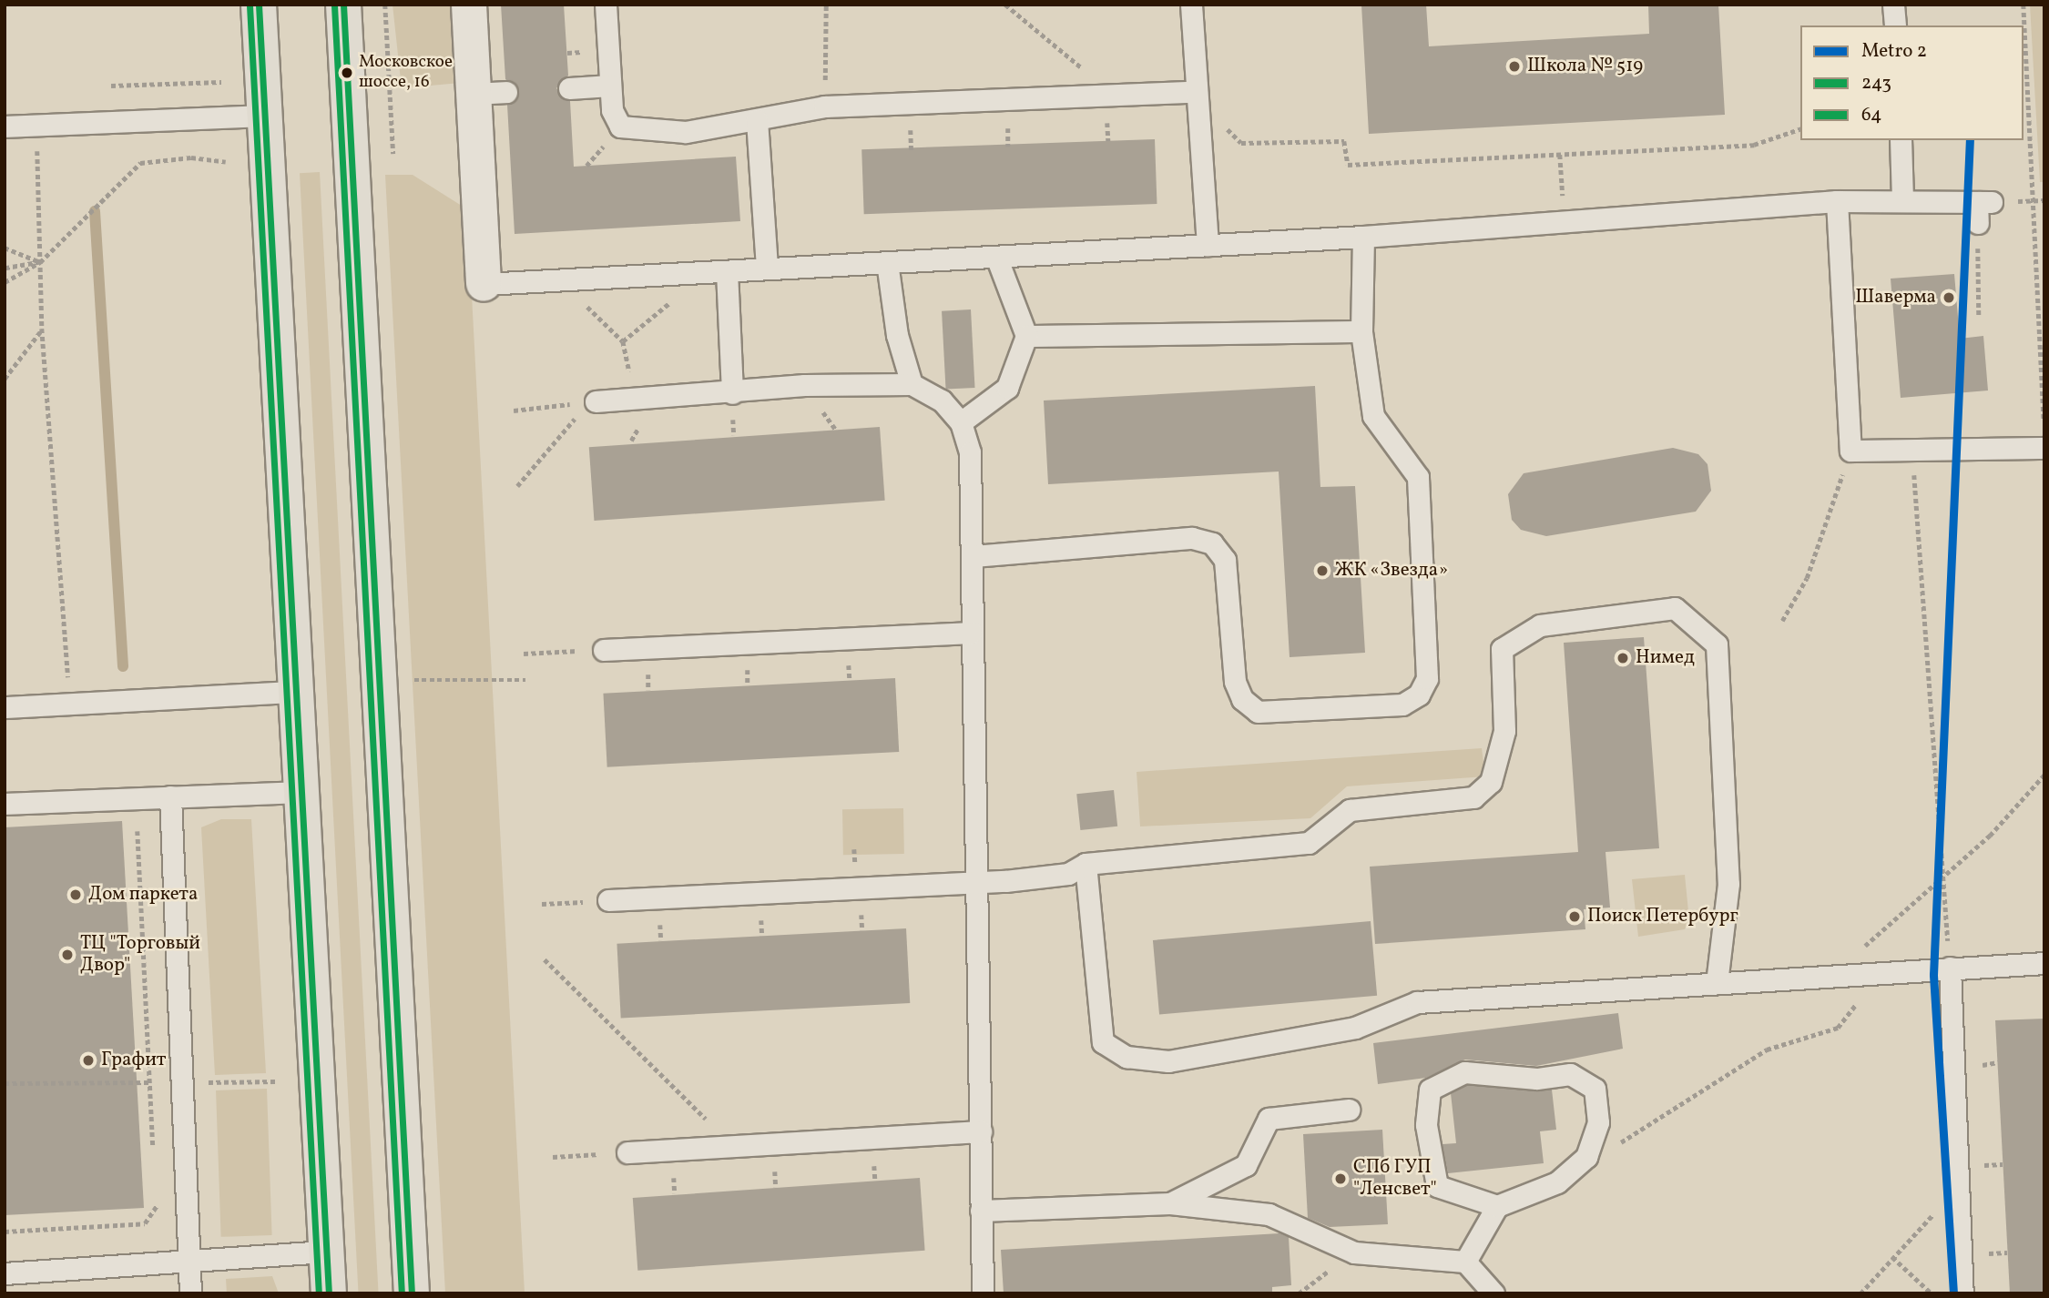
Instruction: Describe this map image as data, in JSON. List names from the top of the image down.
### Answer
{
  "places": [
    "Школа № 519",
    "Московское шоссе, 16",
    "Шаверма",
    "ЖК «Звезда»",
    "Нимед",
    "Дом паркета",
    "Поиск Петербург",
    "ТЦ \"Торговый Двор\"",
    "Графит",
    "СПб ГУП \"Ленсвет\""
  ],
  "lines": ["transit line 243", "transit line 64", "metro line 2"],
  "legend": ["Metro 2", "243", "64"]
}
